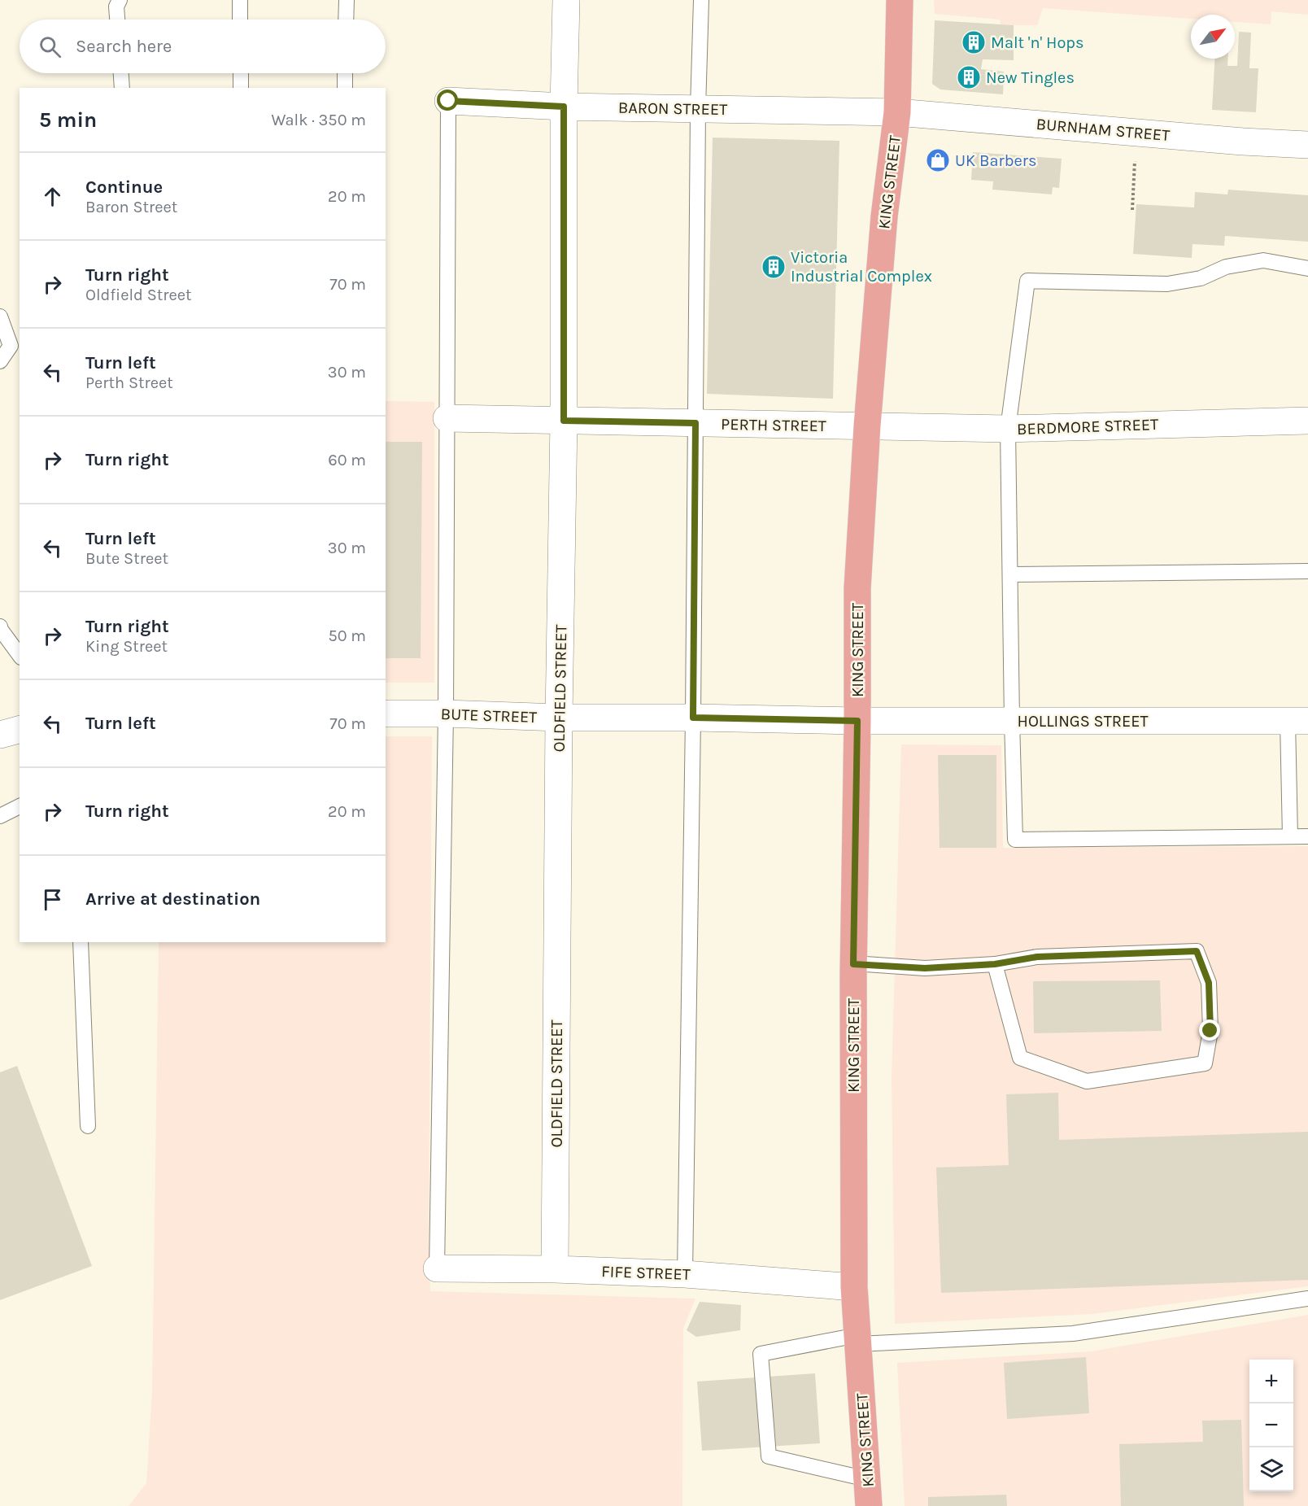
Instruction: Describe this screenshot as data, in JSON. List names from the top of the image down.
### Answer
{
  "streets": {
    "main road": ["KING STREET"],
    "street": [
      "BARON STREET",
      "BURNHAM STREET",
      "PERTH STREET",
      "BERDMORE STREET",
      "OLDFIELD STREET",
      "BUTE STREET",
      "HOLLINGS STREET",
      "FIFE STREET"
    ]
  },
  "crossings": [
    ["BARON STREET", "BURNHAM STREET"],
    ["BARON STREET", "KING STREET"],
    ["BARON STREET", "OLDFIELD STREET"],
    ["BURNHAM STREET", "KING STREET"],
    ["KING STREET", "PERTH STREET"],
    ["KING STREET", "BERDMORE STREET"],
    ["KING STREET", "BUTE STREET"],
    ["KING STREET", "HOLLINGS STREET"],
    ["KING STREET", "FIFE STREET"],
    ["PERTH STREET", "BERDMORE STREET"],
    ["PERTH STREET", "OLDFIELD STREET"],
    ["OLDFIELD STREET", "BUTE STREET"],
    ["OLDFIELD STREET", "FIFE STREET"],
    ["BUTE STREET", "HOLLINGS STREET"]
  ],
  "places": {
    "building": ["Malt 'n' Hops", "New Tingles", "Victoria Industrial Complex"],
    "shop": ["UK Barbers"]
  },
  "north": "top right",
  "page": {
    "search": "Search here",
    "heading": ["5 min", "Walk · 350 m"],
    "list": [
      ["Continue", "Baron Street", "20 m"],
      ["Turn right", "Oldfield Street", "70 m"],
      ["Turn left", "Perth Street", "30 m"],
      ["Turn right", "60 m"],
      ["Turn left", "Bute Street", "30 m"],
      ["Turn right", "King Street", "50 m"],
      ["Turn left", "70 m"],
      ["Turn right", "20 m"],
      "Arrive at destination"
    ],
    "map_buttons": ["+", "−"]
  }
}
